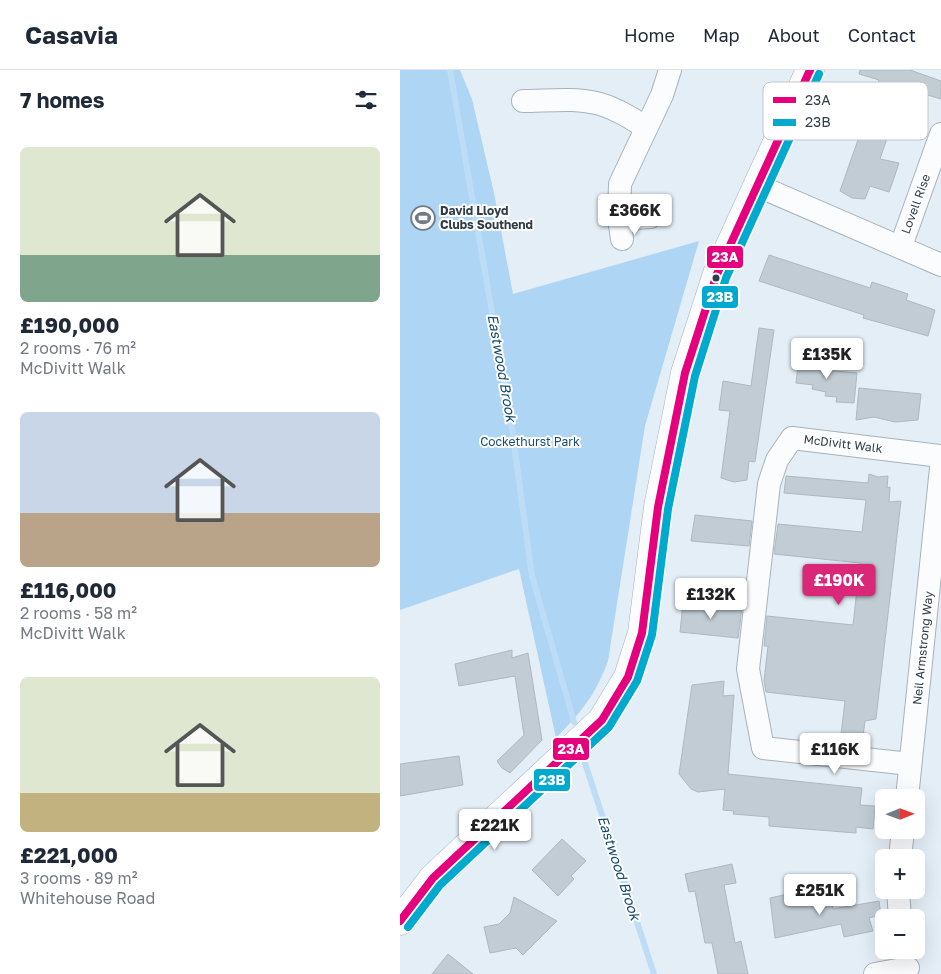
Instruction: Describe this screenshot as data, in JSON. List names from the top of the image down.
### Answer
{
  "streets": {
    "street": ["Lovell Rise", "McDivitt Walk", "Neil Armstrong Way"]
  },
  "crossings": [
    ["McDivitt Walk", "Neil Armstrong Way"]
  ],
  "water": ["Eastwood Brook"],
  "parks": ["Cockethurst Park"],
  "places": {
    "sports": ["David Lloyd Clubs Southend"]
  },
  "lines": ["transit line 23A", "transit line 23B"],
  "legend": ["23A", "23B"],
  "north": "right",
  "page": {
    "header": "Casavia",
    "nav": [
      "Home",
      "Map",
      "About",
      "Contact"
    ],
    "heading": "7 homes",
    "list": [
      {
        "name": "£190,000",
        "note": "2 rooms · 76 m² · McDivitt Walk"
      },
      {
        "name": "£116,000",
        "note": "2 rooms · 58 m² · McDivitt Walk"
      },
      {
        "name": "£221,000",
        "note": "3 rooms · 89 m² · Whitehouse Road"
      }
    ],
    "price": [
      "£366K",
      "£135K",
      "£190K",
      "£132K",
      "£116K",
      "£221K",
      "£251K"
    ],
    "map_buttons": ["+", "−"]
  }
}
